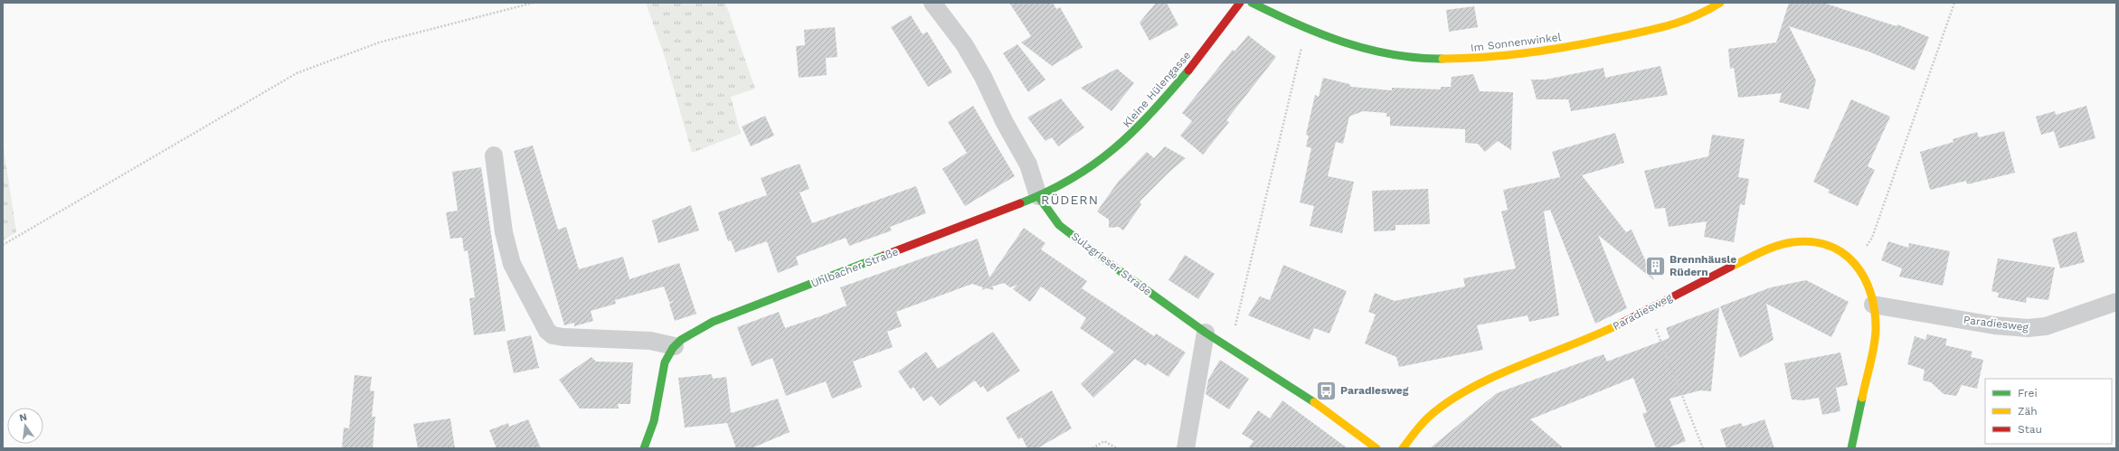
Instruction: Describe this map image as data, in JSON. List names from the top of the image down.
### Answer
{
  "streets": {
    "street": [
      "Im Sonnenwinkel",
      "Kleine Hülengasse",
      "Sulzgrieser Straße",
      "Uhlbacher Straße",
      "Paradiesweg"
    ]
  },
  "crossings": [
    ["Kleine Hülengasse", "Sulzgrieser Straße"],
    ["Kleine Hülengasse", "Uhlbacher Straße"],
    ["Sulzgrieser Straße", "Uhlbacher Straße"]
  ],
  "districts": ["RÜDERN"],
  "places": {
    "building": ["Brennhäusle Rüdern"],
    "bus stop": ["Paradiesweg"]
  },
  "legend": ["Frei", "Zäh", "Stau"],
  "north": "top"
}
